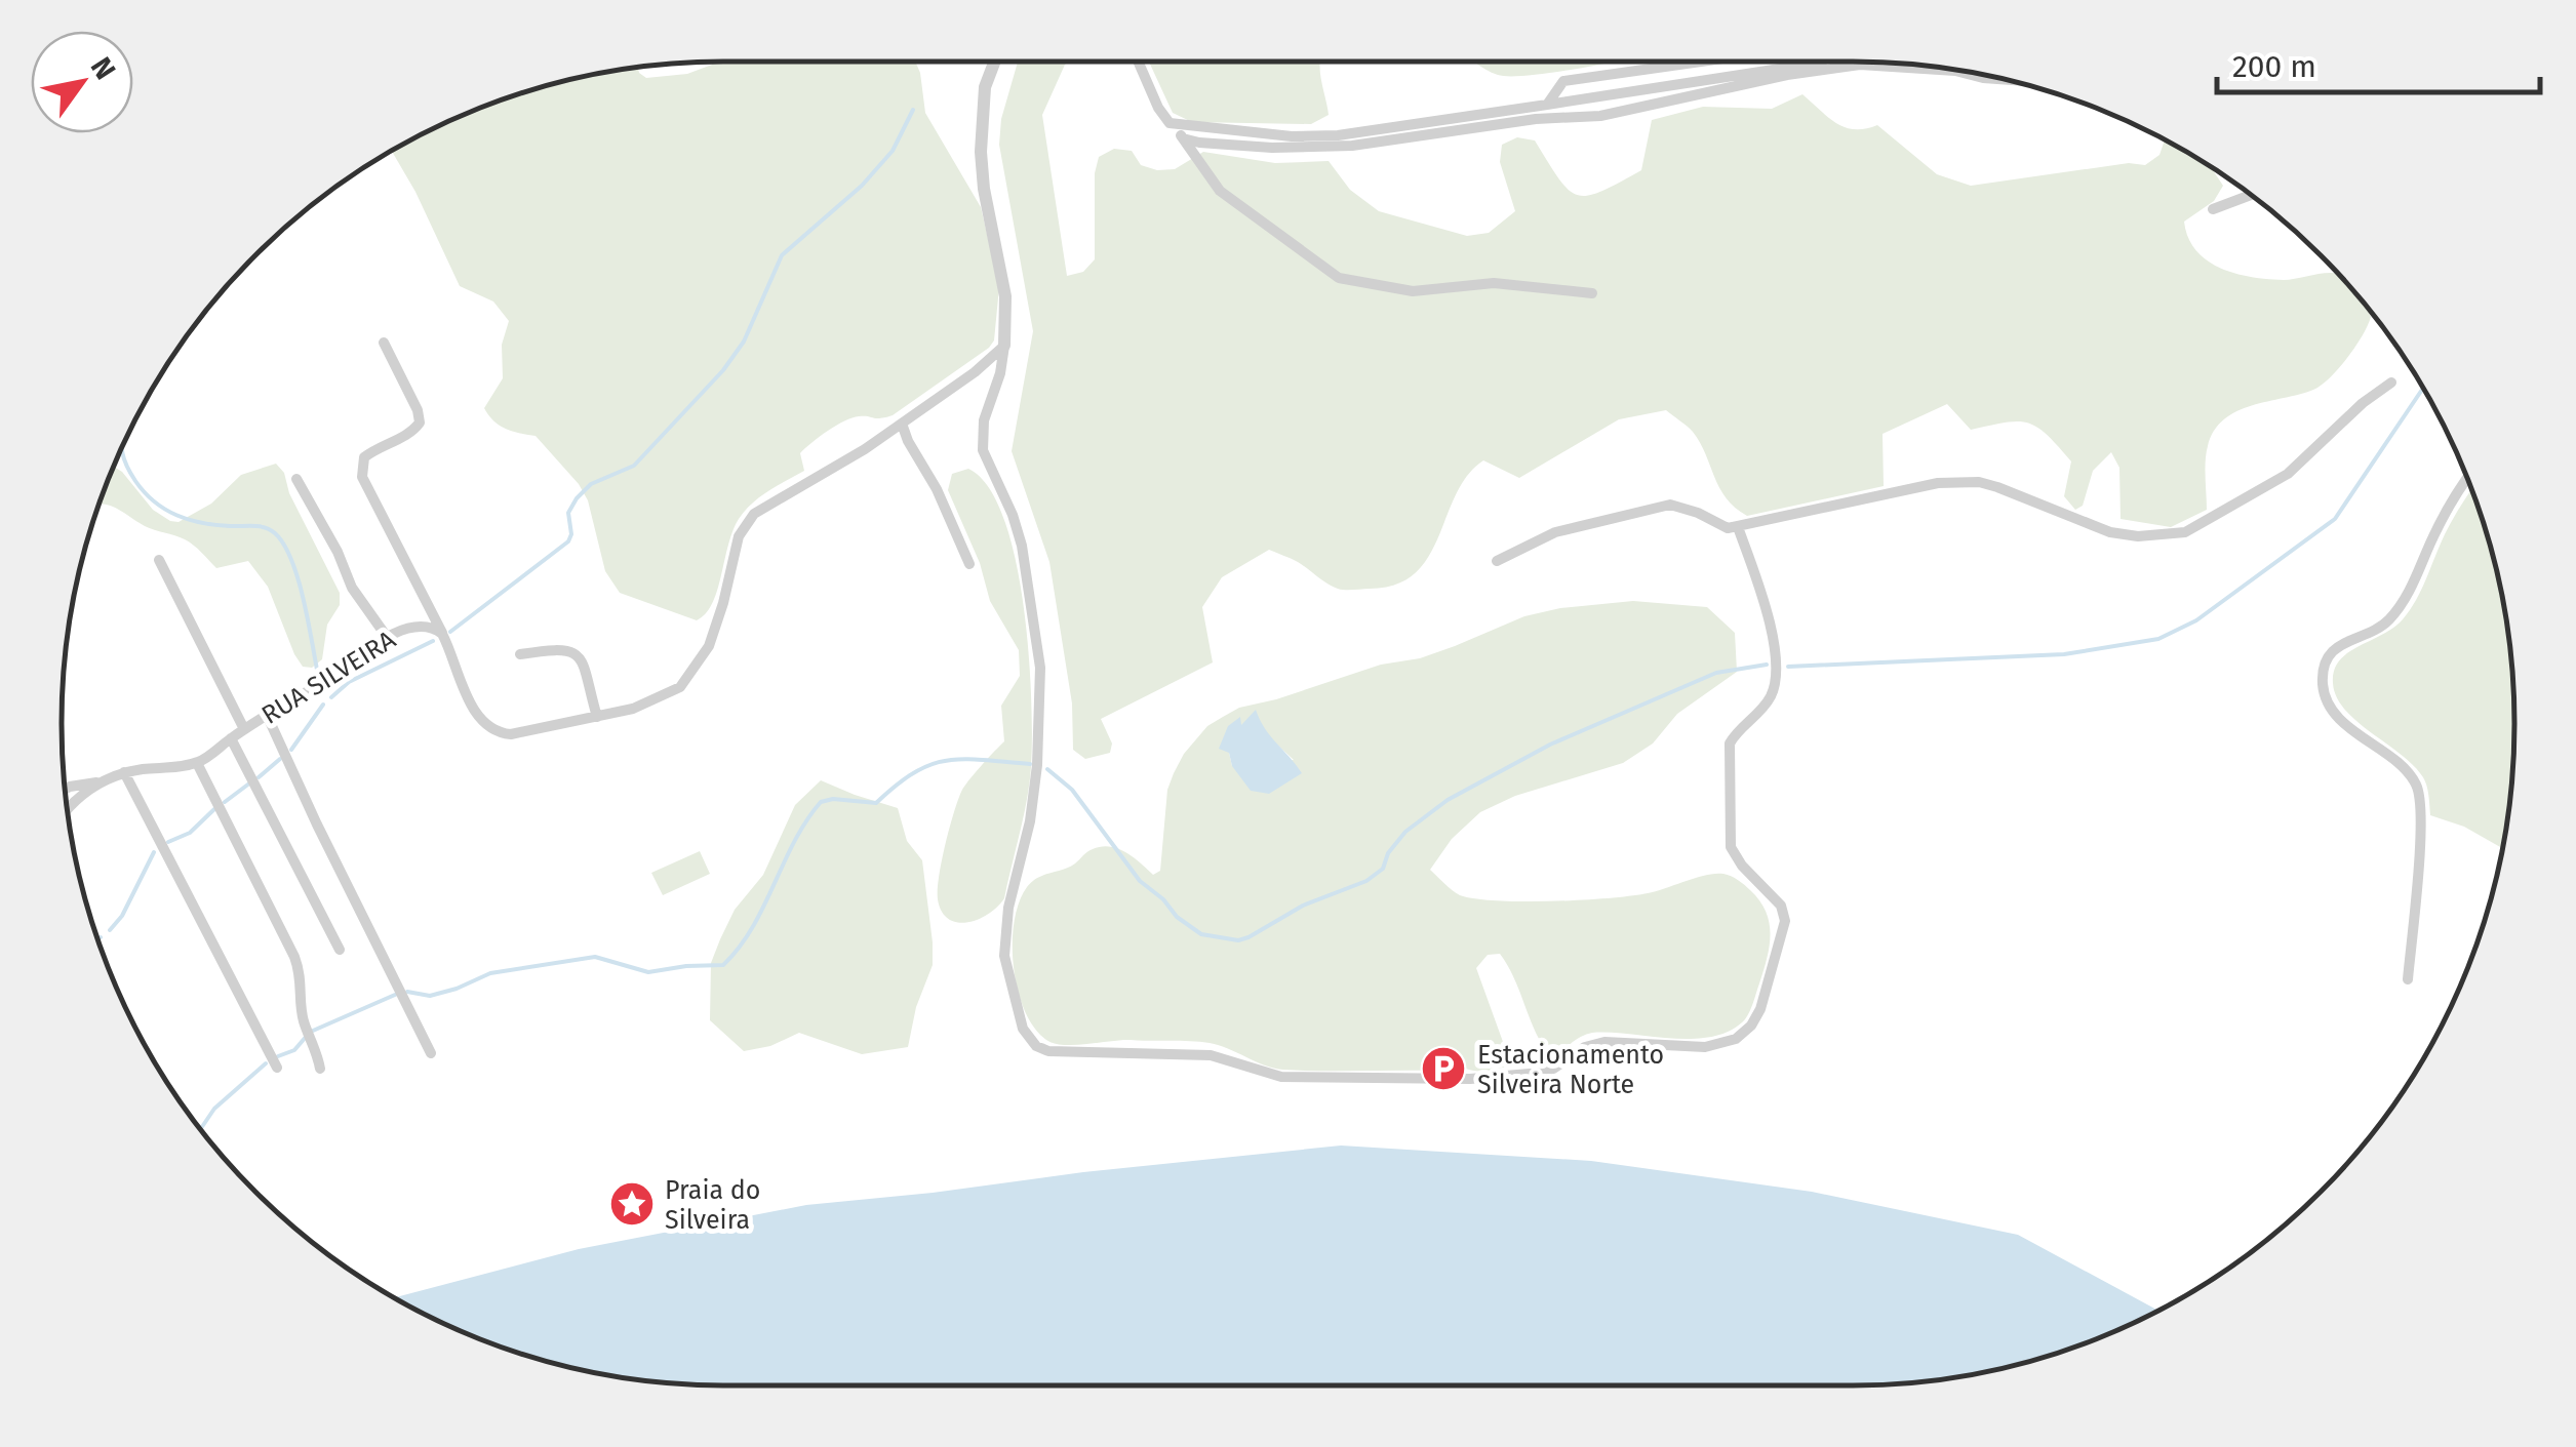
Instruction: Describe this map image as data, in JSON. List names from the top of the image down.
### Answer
{
  "streets": {
    "street": ["RUA SILVEIRA"]
  },
  "places": {
    "parking": ["Estacionamento Silveira Norte"],
    "place": ["Praia do Silveira"]
  },
  "scale_bar": "200 m",
  "north": "top right"
}
